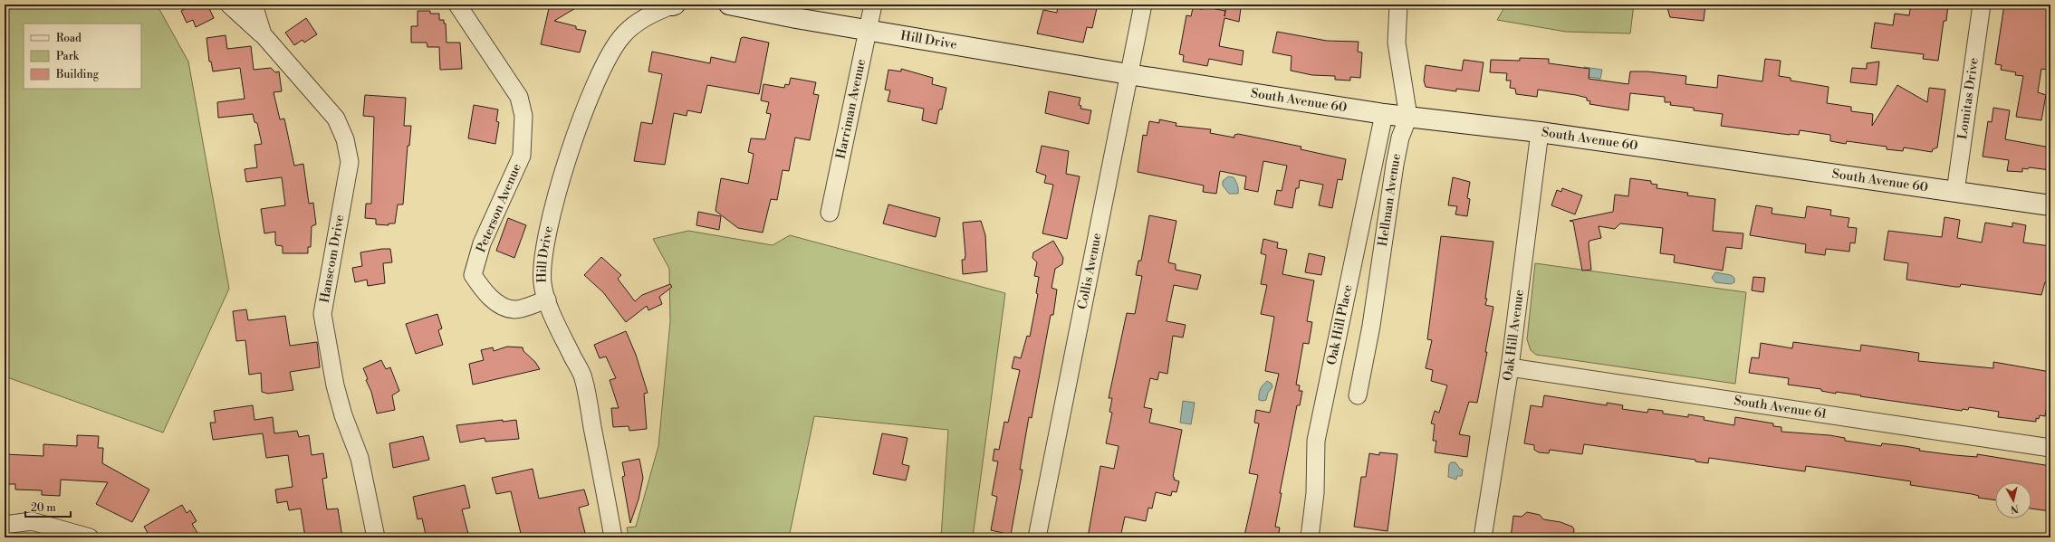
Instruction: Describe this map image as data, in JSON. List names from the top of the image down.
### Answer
{
  "streets": {
    "street": [
      "Hill Drive",
      "Lomitas Drive",
      "South Avenue 60",
      "Harriman Avenue",
      "Hellman Avenue",
      "Peterson Avenue",
      "Hanscom Drive",
      "Collis Avenue",
      "Oak Hill Place",
      "Oak Hill Avenue",
      "South Avenue 61"
    ]
  },
  "crossings": [
    ["Hill Drive", "South Avenue 60"],
    ["Hill Drive", "Harriman Avenue"],
    ["Hill Drive", "Peterson Avenue"],
    ["Hill Drive", "Collis Avenue"],
    ["Lomitas Drive", "South Avenue 60"],
    ["South Avenue 60", "Hellman Avenue"],
    ["South Avenue 60", "Collis Avenue"],
    ["South Avenue 60", "Oak Hill Place"],
    ["South Avenue 60", "Oak Hill Avenue"],
    ["Oak Hill Avenue", "South Avenue 61"]
  ],
  "legend": ["Road", "Park", "Building"],
  "scale_bar": "20 m",
  "north": "bottom"
}
